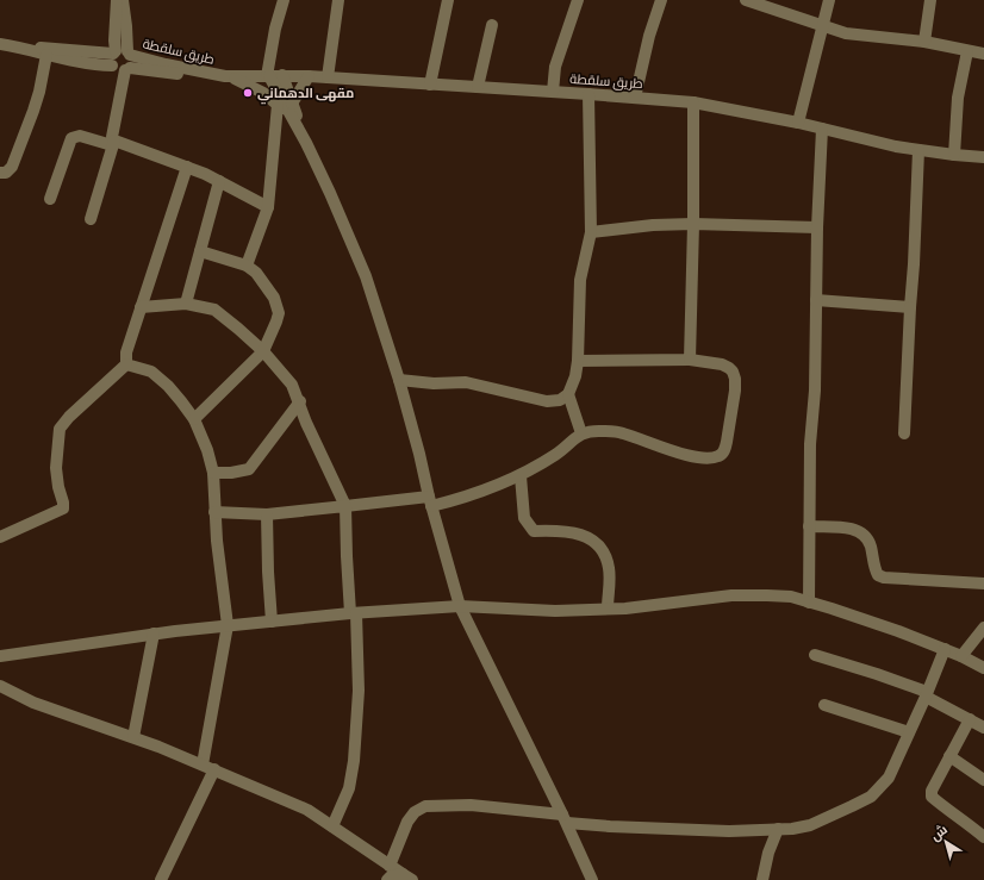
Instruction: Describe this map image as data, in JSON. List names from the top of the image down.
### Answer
{
  "streets": {
    "street": ["طريق سلقطة"]
  },
  "places": ["مقهى الدهماني"],
  "north": "top left"
}
